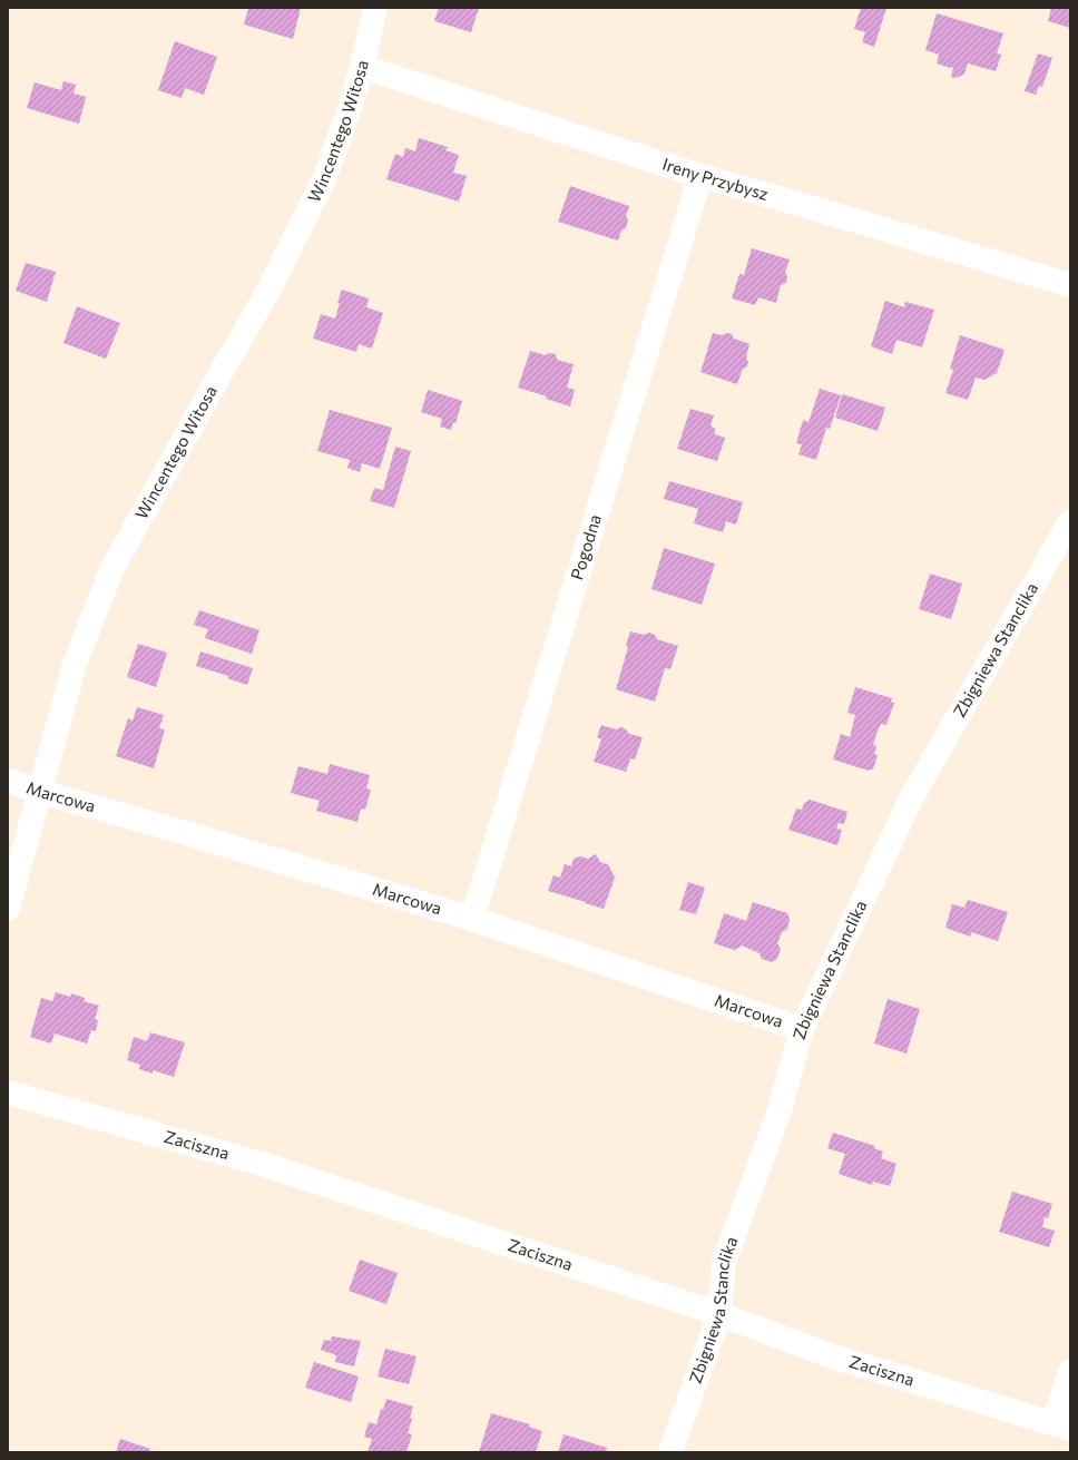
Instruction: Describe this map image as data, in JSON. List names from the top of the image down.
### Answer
{
  "streets": {
    "street": [
      "Wincentego Witosa",
      "Ireny Przybysz",
      "Pogodna",
      "Zbigniewa Stanclika",
      "Marcowa",
      "Zaciszna"
    ]
  },
  "crossings": [
    ["Wincentego Witosa", "Ireny Przybysz"],
    ["Wincentego Witosa", "Marcowa"],
    ["Ireny Przybysz", "Pogodna"],
    ["Pogodna", "Marcowa"],
    ["Zbigniewa Stanclika", "Marcowa"],
    ["Zbigniewa Stanclika", "Zaciszna"]
  ]
}
